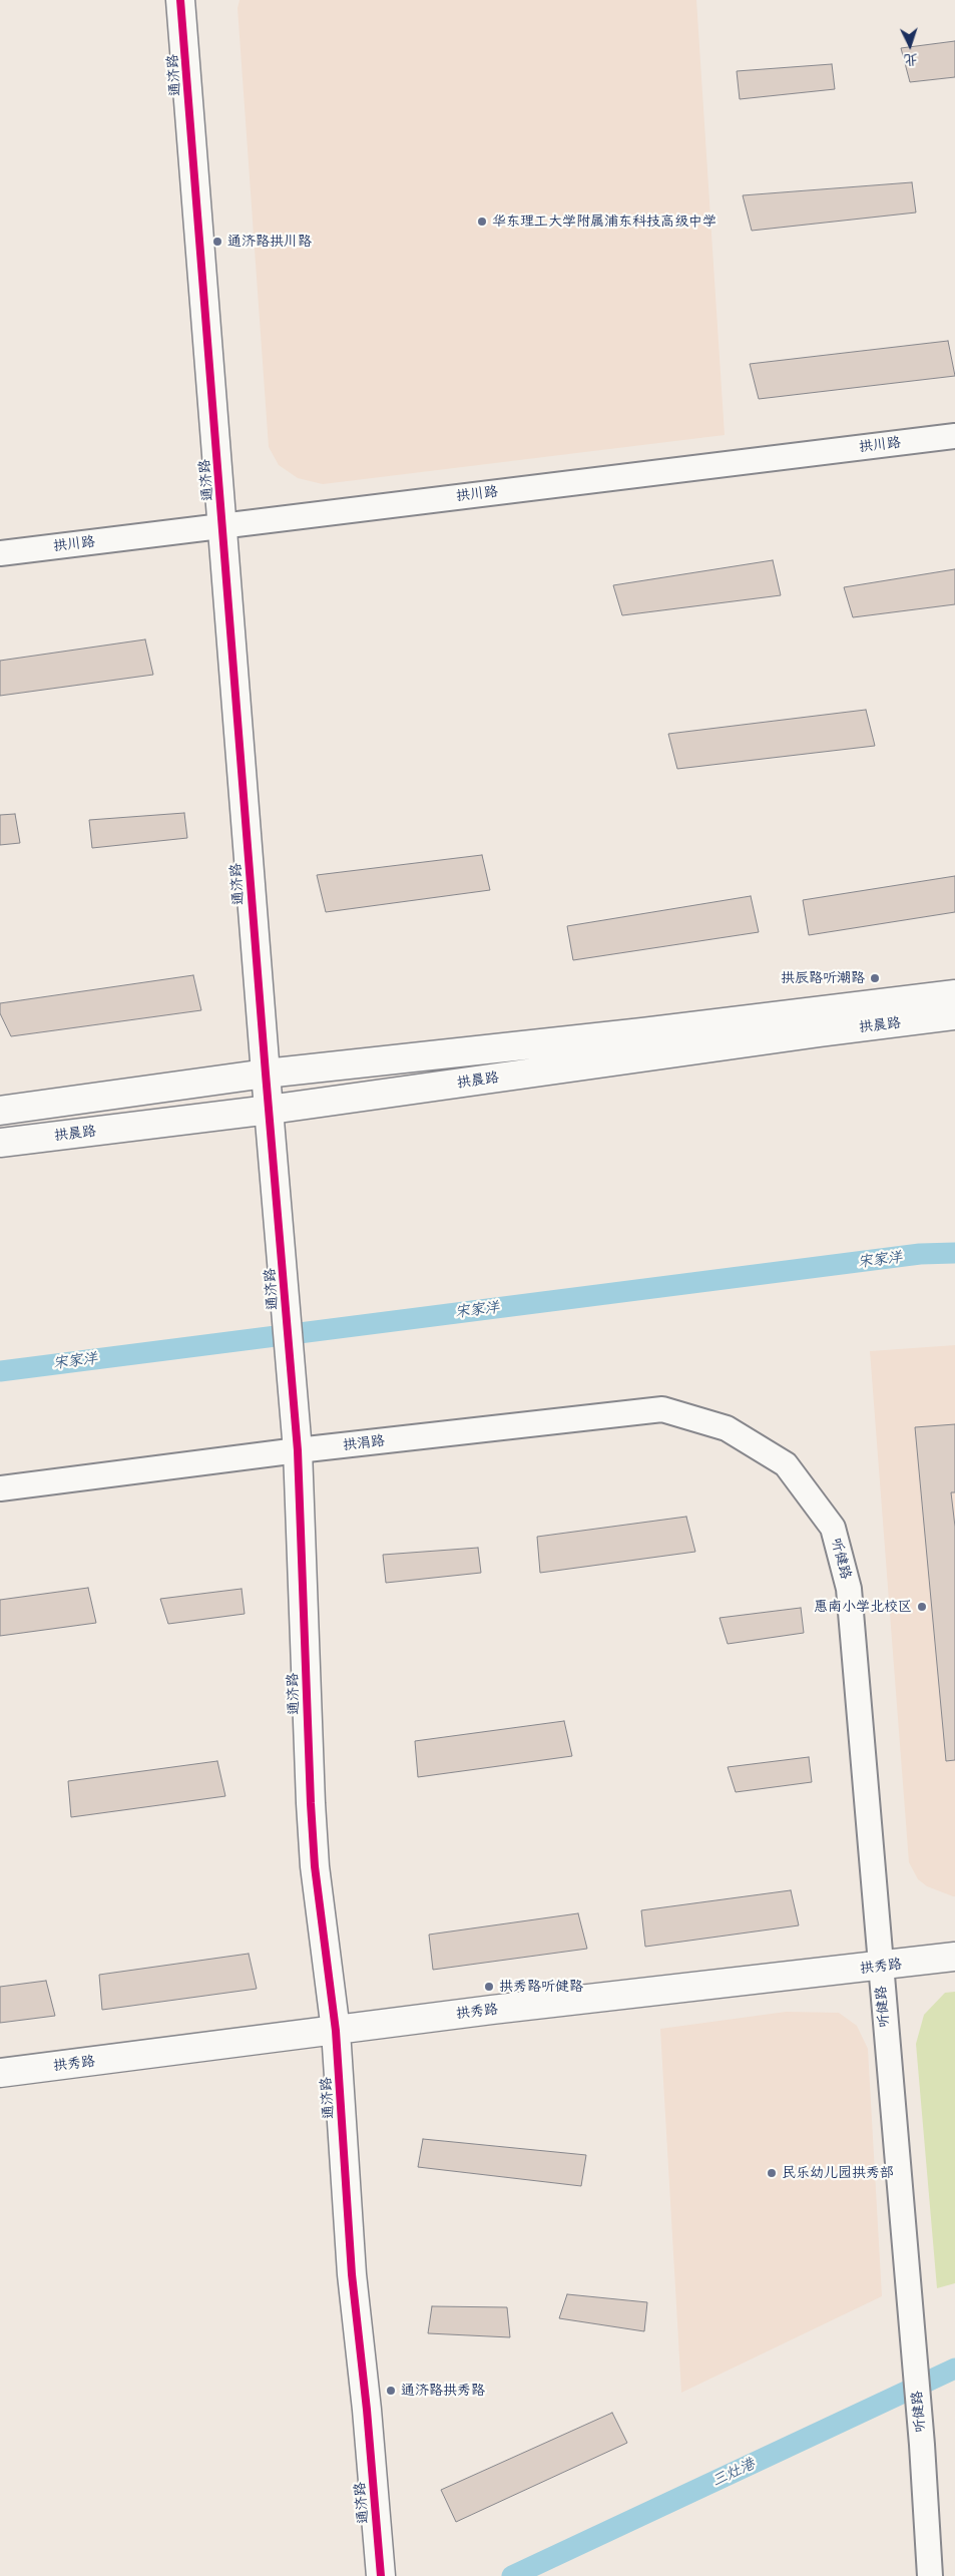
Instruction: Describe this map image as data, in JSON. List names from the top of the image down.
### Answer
{
  "streets": {
    "street": [
      "通济路",
      "拱川路",
      "拱晨路",
      "拱涓路",
      "听健路",
      "拱秀路"
    ]
  },
  "crossings": [
    ["通济路", "拱川路"],
    ["通济路", "拱晨路"],
    ["通济路", "拱涓路"],
    ["通济路", "拱秀路"],
    ["拱涓路", "听健路"],
    ["听健路", "拱秀路"]
  ],
  "water": ["宋家洋", "三灶港"],
  "places": [
    "华东理工大学附属浦东科技高级中学",
    "通济路拱川路",
    "拱辰路听潮路",
    "惠南小学北校区",
    "拱秀路听健路",
    "民乐幼儿园拱秀部",
    "通济路拱秀路"
  ],
  "north": "bottom"
}
